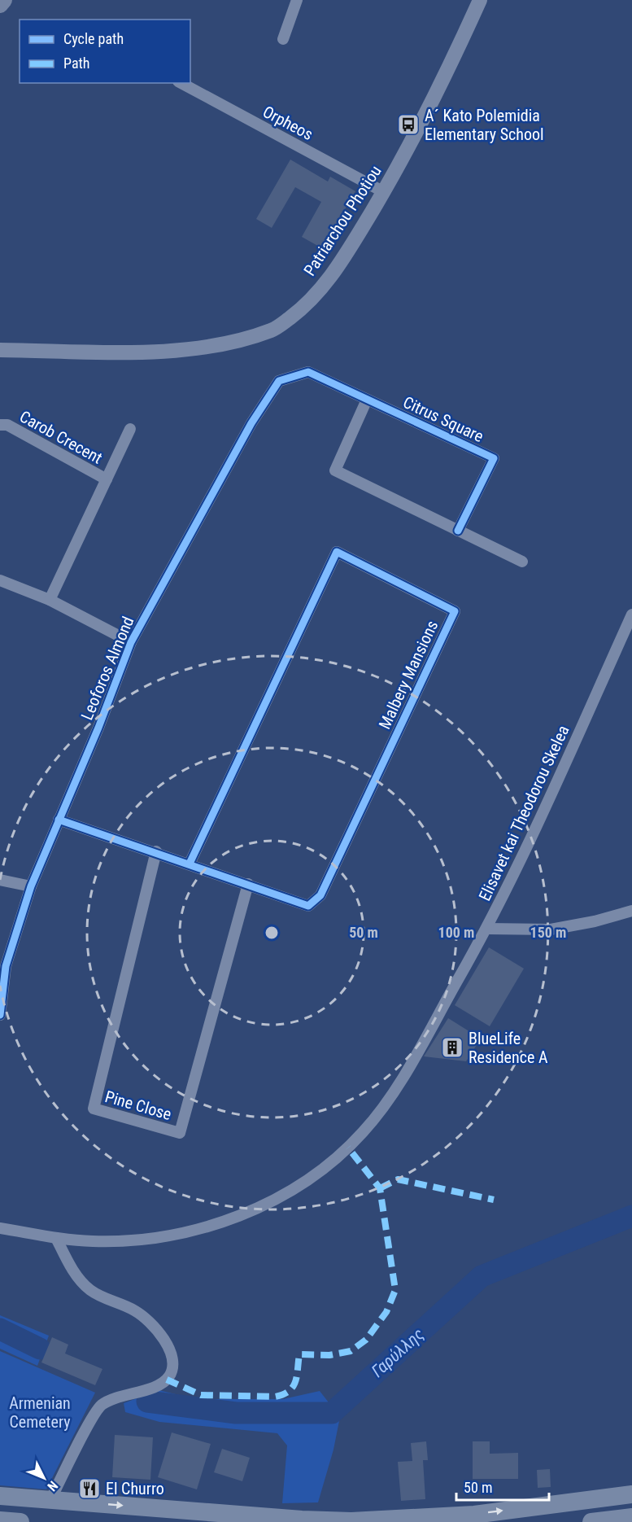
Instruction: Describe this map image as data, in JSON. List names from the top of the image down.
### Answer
{
  "streets": {
    "street": [
      "Orpheos",
      "Patriarchou Photiou",
      "Citrus Square",
      "Carob Crecent",
      "Leoforos Almond",
      "Malbery Mansions",
      "Elisavet kai Theodorou Skelea",
      "Pine Close"
    ]
  },
  "crossings": [
    ["Orpheos", "Patriarchou Photiou"],
    ["Citrus Square", "Leoforos Almond"],
    ["Leoforos Almond", "Malbery Mansions"],
    ["Malbery Mansions", "Pine Close"]
  ],
  "water": ["Γαρύλλης"],
  "parks": ["Armenian Cemetery"],
  "places": {
    "bus stop": ["A´ Kato Polemidia Elementary School"],
    "building": ["BlueLife Residence A"],
    "restaurant": ["El Churro"]
  },
  "legend": ["Cycle path", "Path"],
  "scale_bar": "50 m",
  "north": "bottom right",
  "rings": ["50 m", "100 m", "150 m"]
}
